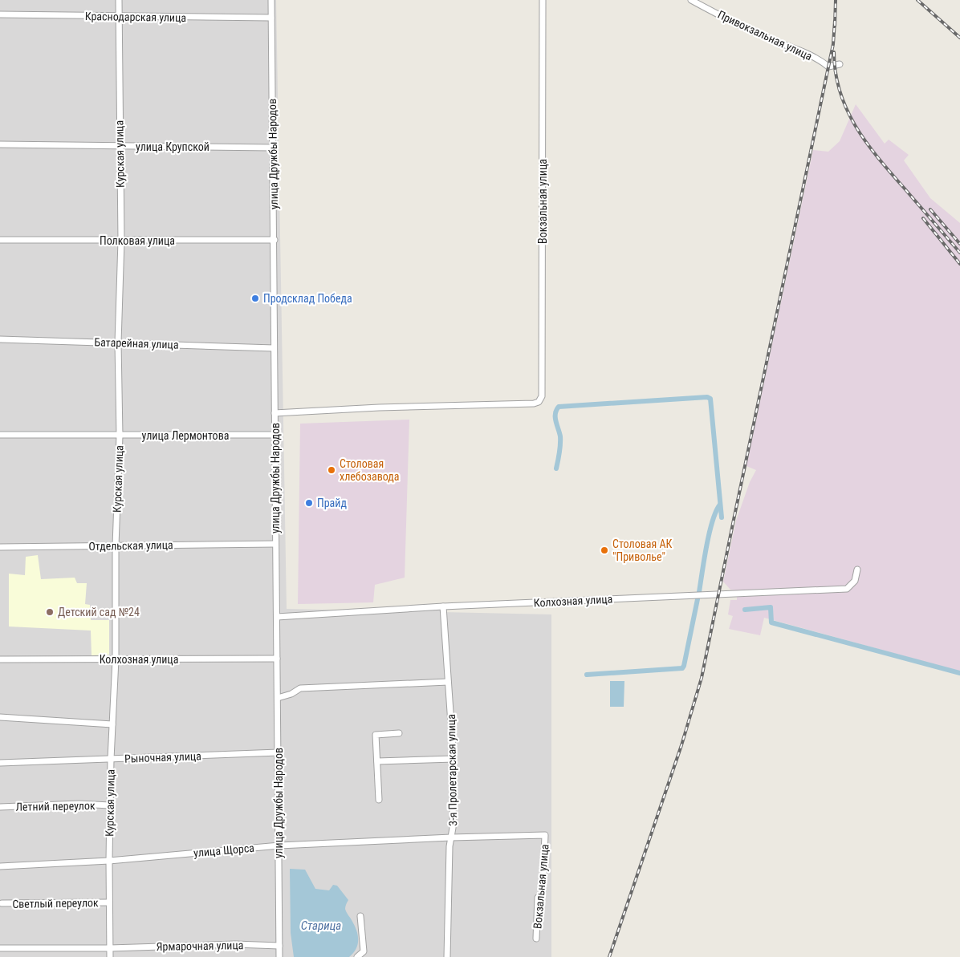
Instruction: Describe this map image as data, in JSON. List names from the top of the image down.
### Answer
{
  "streets": {
    "street": [
      "Краснодарская улица",
      "Привокзальная улица",
      "улица Крупской",
      "Курская улица",
      "улица Дружбы Народов",
      "Вокзальная улица",
      "Полковая улица",
      "Батарейная улица",
      "улица Лермонтова",
      "Отдельская улица",
      "Колхозная улица",
      "Рыночная улица",
      "3-я Пролетарская улица",
      "Летний переулок",
      "улица Щорса",
      "Светлый переулок",
      "Ярмарочная улица"
    ]
  },
  "crossings": [
    ["Краснодарская улица", "Курская улица"],
    ["Краснодарская улица", "улица Дружбы Народов"],
    ["улица Крупской", "Курская улица"],
    ["улица Крупской", "улица Дружбы Народов"],
    ["Курская улица", "Полковая улица"],
    ["Курская улица", "Батарейная улица"],
    ["Курская улица", "улица Лермонтова"],
    ["Курская улица", "Отдельская улица"],
    ["Курская улица", "Колхозная улица"],
    ["Курская улица", "Рыночная улица"],
    ["Курская улица", "Летний переулок"],
    ["Курская улица", "улица Щорса"],
    ["Курская улица", "Светлый переулок"],
    ["Курская улица", "Ярмарочная улица"],
    ["улица Дружбы Народов", "Вокзальная улица"],
    ["улица Дружбы Народов", "Полковая улица"],
    ["улица Дружбы Народов", "Батарейная улица"],
    ["улица Дружбы Народов", "улица Лермонтова"],
    ["улица Дружбы Народов", "Отдельская улица"],
    ["улица Дружбы Народов", "Колхозная улица"],
    ["улица Дружбы Народов", "Рыночная улица"],
    ["улица Дружбы Народов", "улица Щорса"],
    ["улица Дружбы Народов", "Ярмарочная улица"],
    ["Вокзальная улица", "улица Щорса"],
    ["Колхозная улица", "3-я Пролетарская улица"],
    ["3-я Пролетарская улица", "улица Щорса"]
  ],
  "water": ["Старица"],
  "places": [
    "Продсклад Победа",
    "Столовая хлебозавода",
    "Прайд",
    "Столовая АК \"Приволье\"",
    "Детский сад №24"
  ]
}
